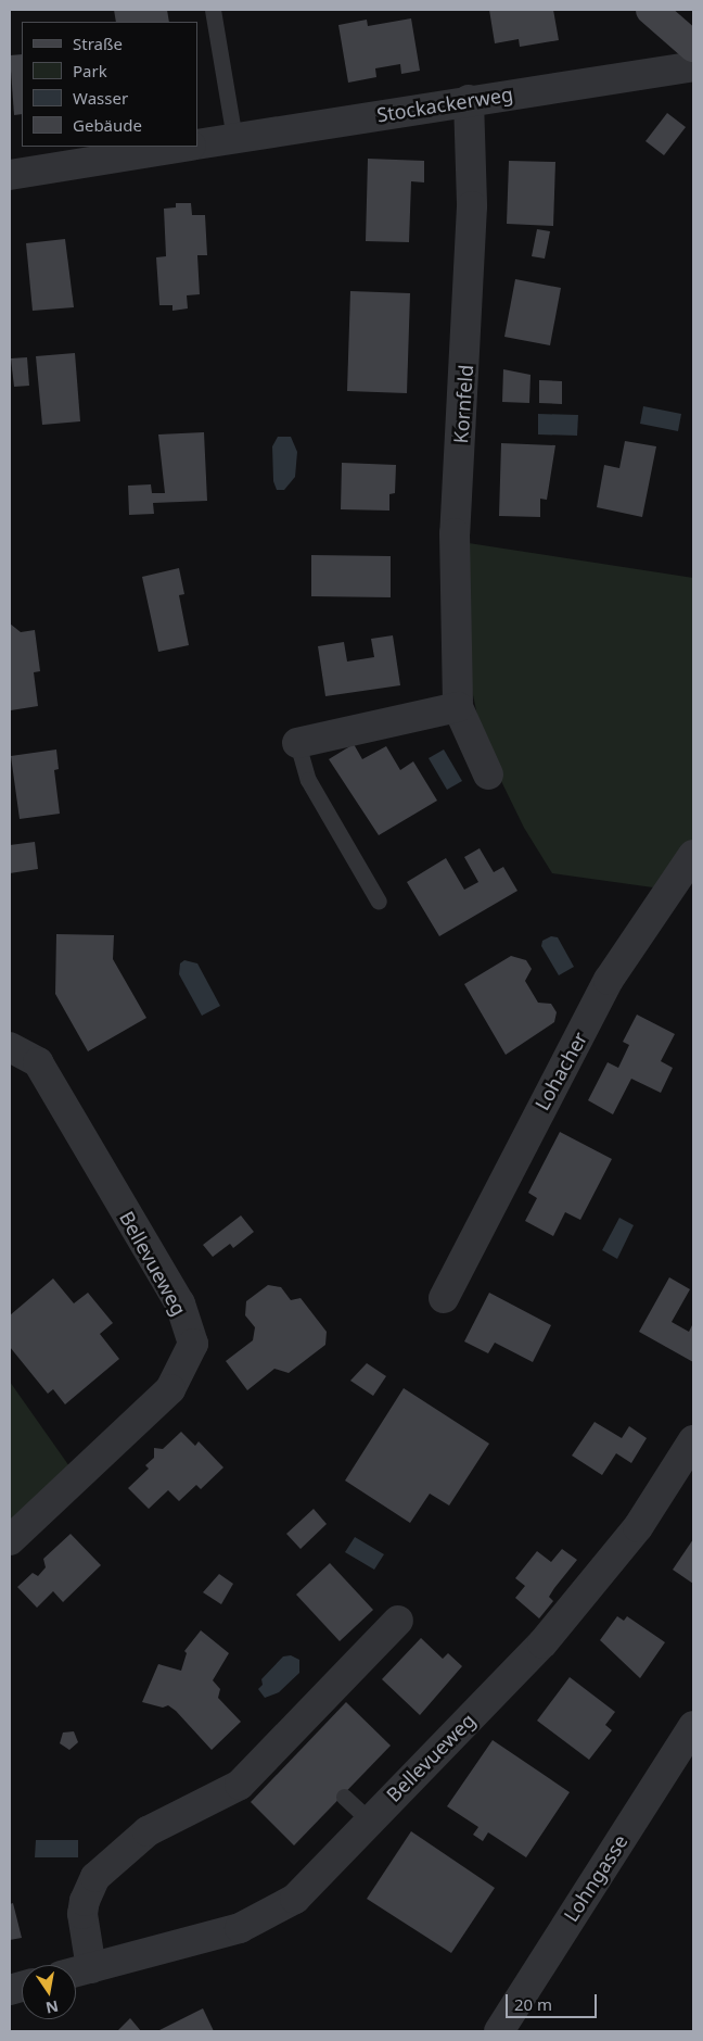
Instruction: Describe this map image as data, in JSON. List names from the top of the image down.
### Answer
{
  "streets": {
    "street": [
      "Stockackerweg",
      "Kornfeld",
      "Lohacher",
      "Bellevueweg",
      "Lohngasse"
    ]
  },
  "crossings": [
    ["Stockackerweg", "Kornfeld"]
  ],
  "legend": [
    "Straße",
    "Park",
    "Wasser",
    "Gebäude"
  ],
  "scale_bar": "20 m",
  "north": "bottom"
}
